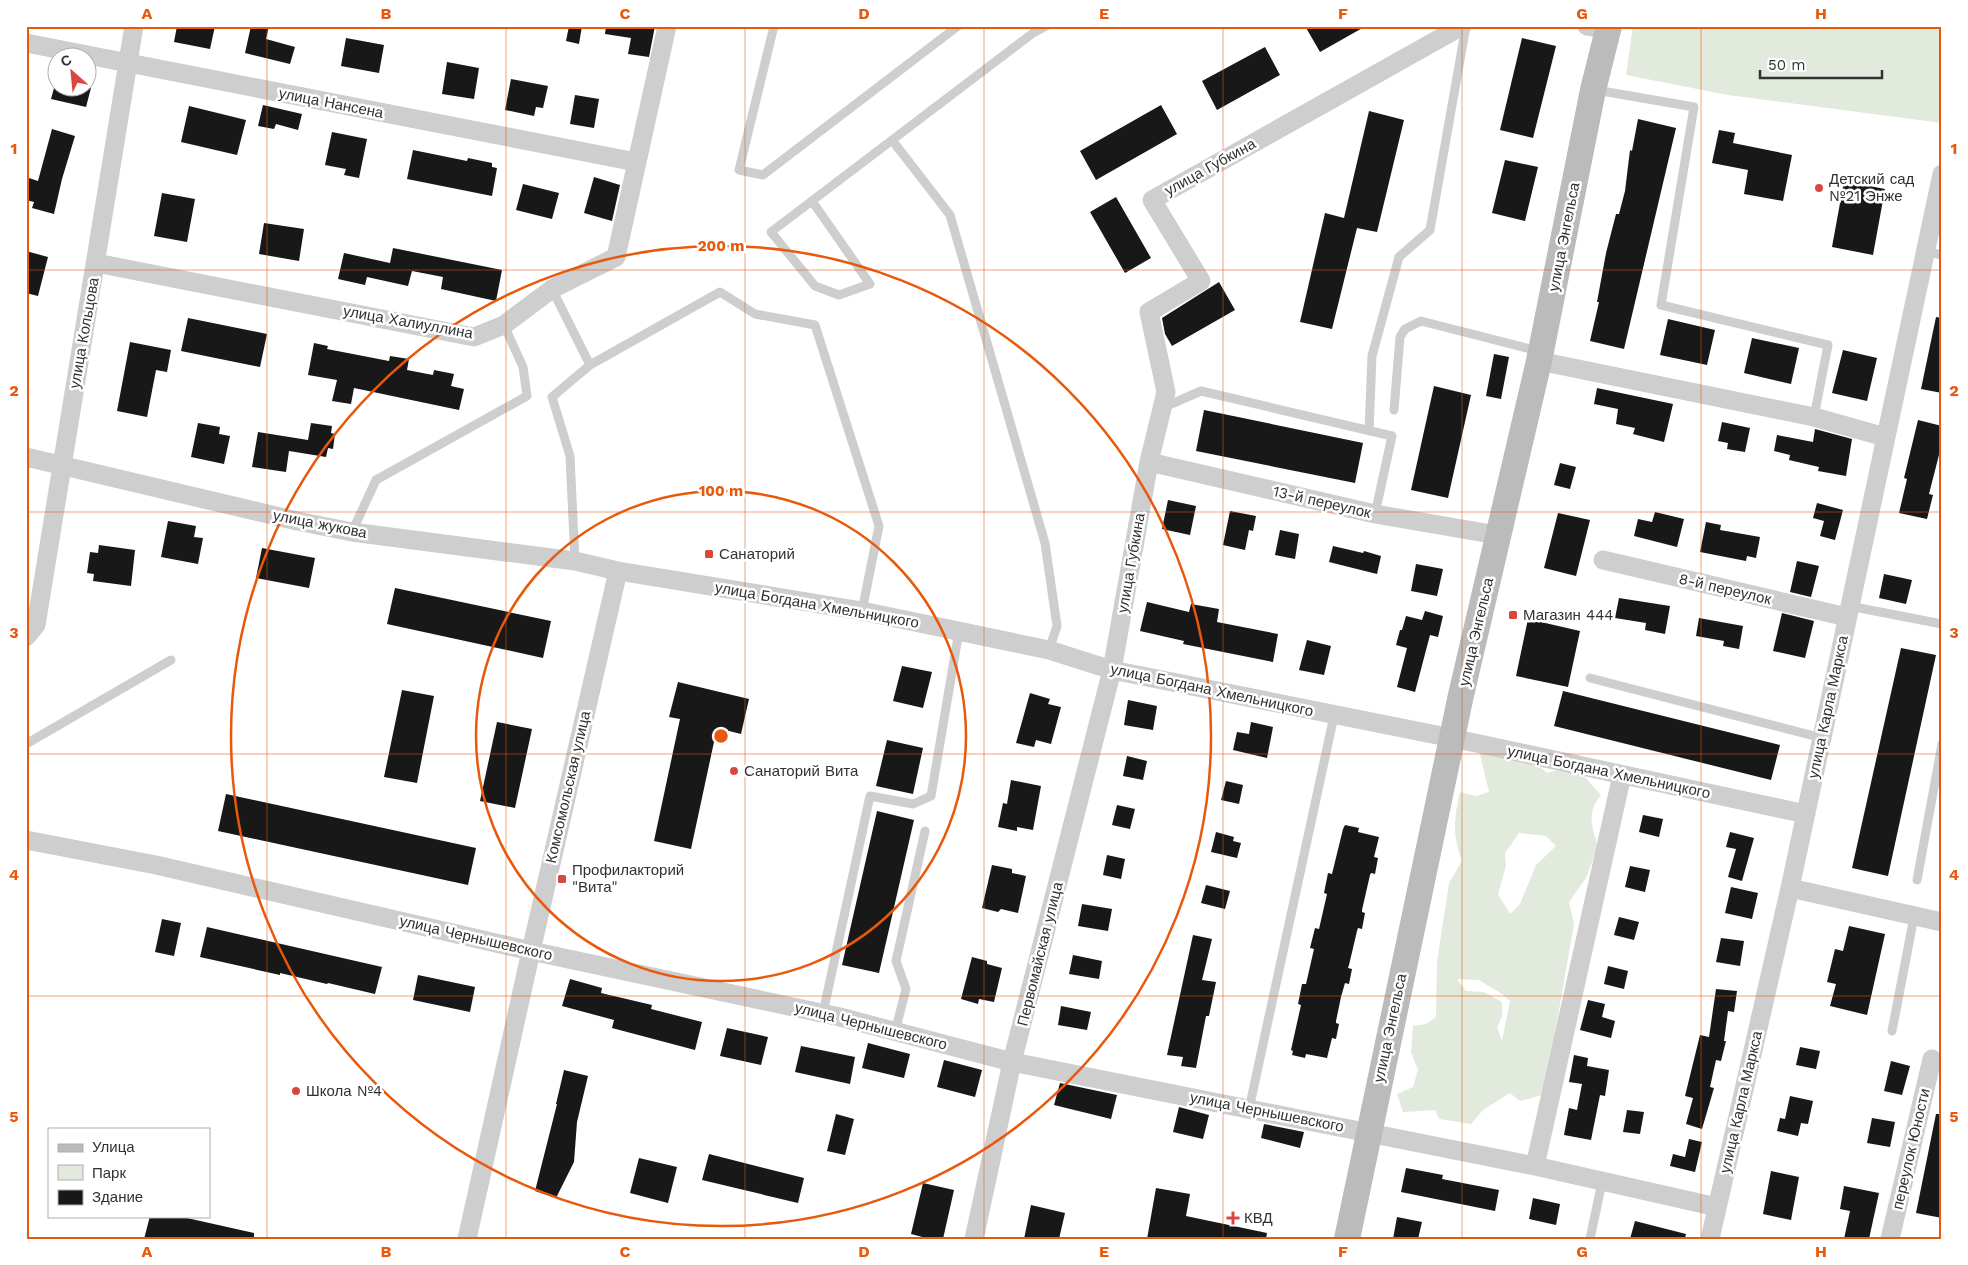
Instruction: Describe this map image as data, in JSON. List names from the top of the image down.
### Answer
{
  "streets": {
    "street": [
      "улица Нансена",
      "улица Губкина",
      "улица Энгельса",
      "улица Халиуллина",
      "улица Кольцова",
      "13-й переулок",
      "улица жукова",
      "8-й переулок",
      "улица Богдана Хмельницкого",
      "улица Карла Маркса",
      "Комсомольская улица",
      "улица Чернышевского",
      "Первомайская улица",
      "переулок Юности"
    ]
  },
  "crossings": [
    ["улица Нансена", "улица Халиуллина"],
    ["улица Нансена", "улица Кольцова"],
    ["улица Губкина", "13-й переулок"],
    ["улица Губкина", "улица Богдана Хмельницкого"],
    ["улица Губкина", "Первомайская улица"],
    ["улица Энгельса", "13-й переулок"],
    ["улица Энгельса", "улица Богдана Хмельницкого"],
    ["улица Энгельса", "улица Чернышевского"],
    ["улица Халиуллина", "улица Кольцова"],
    ["улица Кольцова", "улица жукова"],
    ["улица жукова", "улица Богдана Хмельницкого"],
    ["улица жукова", "Комсомольская улица"],
    ["8-й переулок", "улица Карла Маркса"],
    ["улица Богдана Хмельницкого", "улица Карла Маркса"],
    ["улица Богдана Хмельницкого", "Комсомольская улица"],
    ["улица Богдана Хмельницкого", "Первомайская улица"],
    ["улица Карла Маркса", "улица Чернышевского"],
    ["Комсомольская улица", "улица Чернышевского"],
    ["улица Чернышевского", "Первомайская улица"]
  ],
  "places": {
    "other": ["Детский сад №21 Энже", "Санаторий Вита", "Школа №4"],
    "transit": ["Санаторий", "Магазин 444", "Профилакторий \"Вита\""],
    "health": ["КВД"]
  },
  "legend": ["Улица", "Парк", "Здание"],
  "scale_bar": "50 m",
  "north": "top left",
  "grid": {
    "columns": [
      "A",
      "B",
      "C",
      "D",
      "E",
      "F",
      "G",
      "H"
    ],
    "rows": [
      "1",
      "2",
      "3",
      "4",
      "5"
    ]
  },
  "rings": ["200 m", "100 m"]
}
